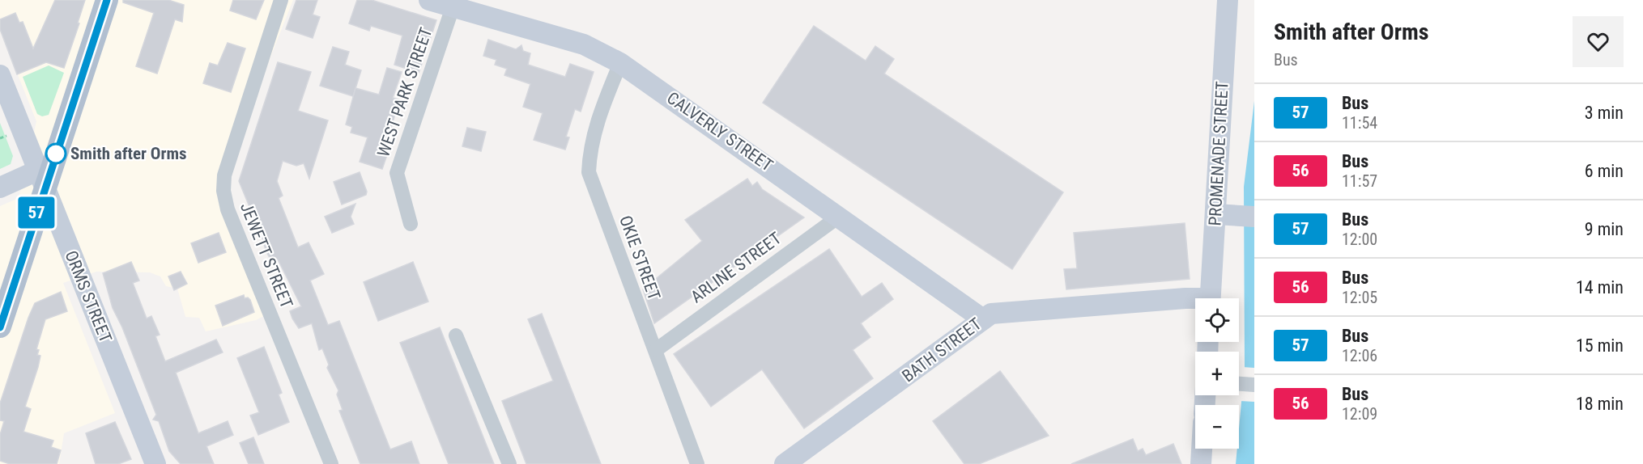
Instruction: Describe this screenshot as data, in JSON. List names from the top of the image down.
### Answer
{
  "streets": {
    "street": [
      "WEST PARK STREET",
      "CALVERLY STREET",
      "PROMENADE STREET",
      "JEWETT STREET",
      "OKIE STREET",
      "ARLINE STREET",
      "ORMS STREET",
      "BATH STREET"
    ]
  },
  "crossings": [
    ["WEST PARK STREET", "CALVERLY STREET"],
    ["CALVERLY STREET", "OKIE STREET"],
    ["CALVERLY STREET", "ARLINE STREET"],
    ["CALVERLY STREET", "BATH STREET"],
    ["OKIE STREET", "ARLINE STREET"]
  ],
  "places": ["Smith after Orms"],
  "lines": ["bus line 57"],
  "page": {
    "on_map": "57",
    "heading": ["Smith after Orms", "Bus"],
    "list": [
      {
        "mark": "57",
        "name": "Bus",
        "note": "11:54",
        "value": "3 min"
      },
      {
        "mark": "56",
        "name": "Bus",
        "note": "11:57",
        "value": "6 min"
      },
      {
        "mark": "57",
        "name": "Bus",
        "note": "12:00",
        "value": "9 min"
      },
      {
        "mark": "56",
        "name": "Bus",
        "note": "12:05",
        "value": "14 min"
      },
      {
        "mark": "57",
        "name": "Bus",
        "note": "12:06",
        "value": "15 min"
      },
      {
        "mark": "56",
        "name": "Bus",
        "note": "12:09",
        "value": "18 min"
      }
    ],
    "map_buttons": ["+", "−"]
  }
}
